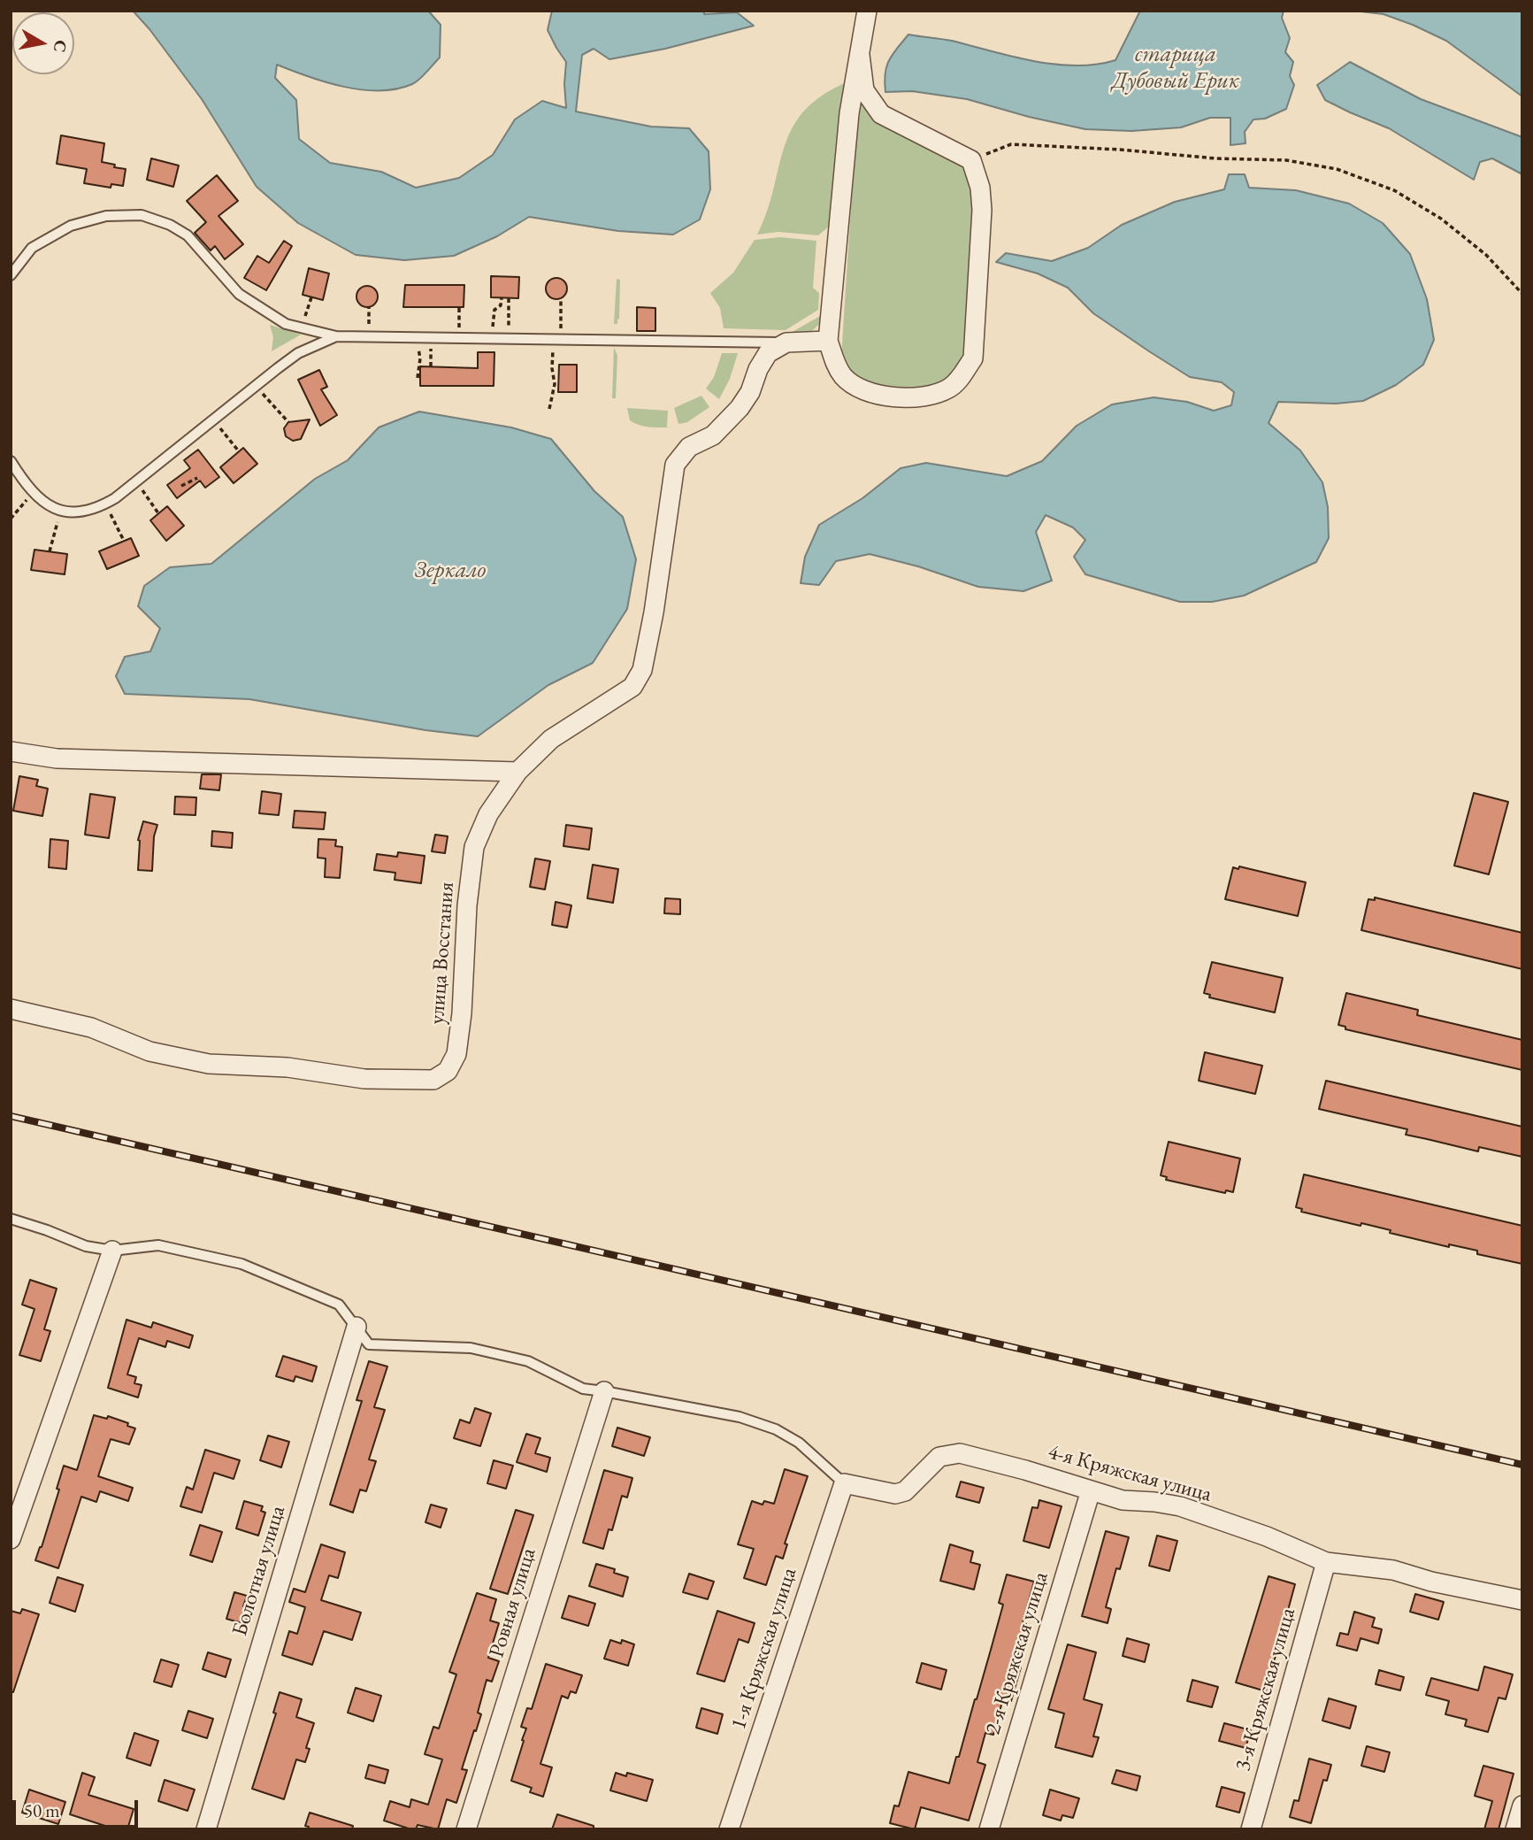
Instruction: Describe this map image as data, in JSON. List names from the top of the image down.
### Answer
{
  "streets": {
    "street": [
      "улица Восстания",
      "4-я Кряжская улица",
      "Болотная улица",
      "Ровная улица",
      "1-я Кряжская улица",
      "2-я Кряжская улица",
      "3-я Кряжская улица"
    ]
  },
  "crossings": [
    ["4-я Кряжская улица", "1-я Кряжская улица"],
    ["4-я Кряжская улица", "2-я Кряжская улица"],
    ["4-я Кряжская улица", "3-я Кряжская улица"]
  ],
  "water": ["старица Дубовый Ерик", "Зеркало"],
  "scale_bar": "50 m",
  "north": "right"
}
